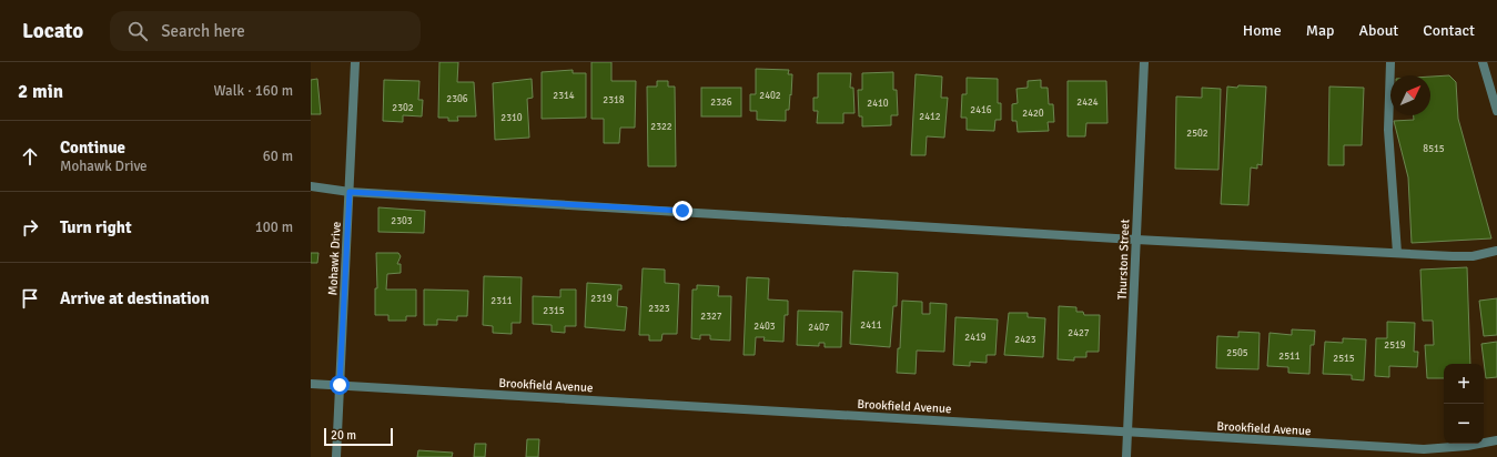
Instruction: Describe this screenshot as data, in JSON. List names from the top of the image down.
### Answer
{
  "streets": {
    "street": ["Mohawk Drive", "Thurston Street", "Brookfield Avenue"]
  },
  "crossings": [
    ["Mohawk Drive", "Brookfield Avenue"],
    ["Thurston Street", "Brookfield Avenue"]
  ],
  "house_numbers": [
    "2314",
    "2402",
    "2306",
    "2318",
    "2326",
    "2424",
    "2410",
    "2302",
    "2416",
    "2420",
    "2412",
    "2310",
    "2322",
    "2502",
    "8515",
    "2303",
    "2319",
    "2311",
    "2323",
    "2315",
    "2327",
    "2411",
    "2403",
    "2407",
    "2427",
    "2419",
    "2423",
    "2519",
    "2505",
    "2511",
    "2515"
  ],
  "scale_bar": "20 m",
  "north": "top right",
  "page": {
    "header": "Locato",
    "search": "Search here",
    "nav": [
      "Home",
      "Map",
      "About",
      "Contact"
    ],
    "heading": ["2 min", "Walk · 160 m"],
    "list": [
      ["Continue", "Mohawk Drive", "60 m"],
      ["Turn right", "100 m"],
      "Arrive at destination"
    ],
    "map_buttons": ["+", "−"],
    "scale": "20 m"
  }
}
